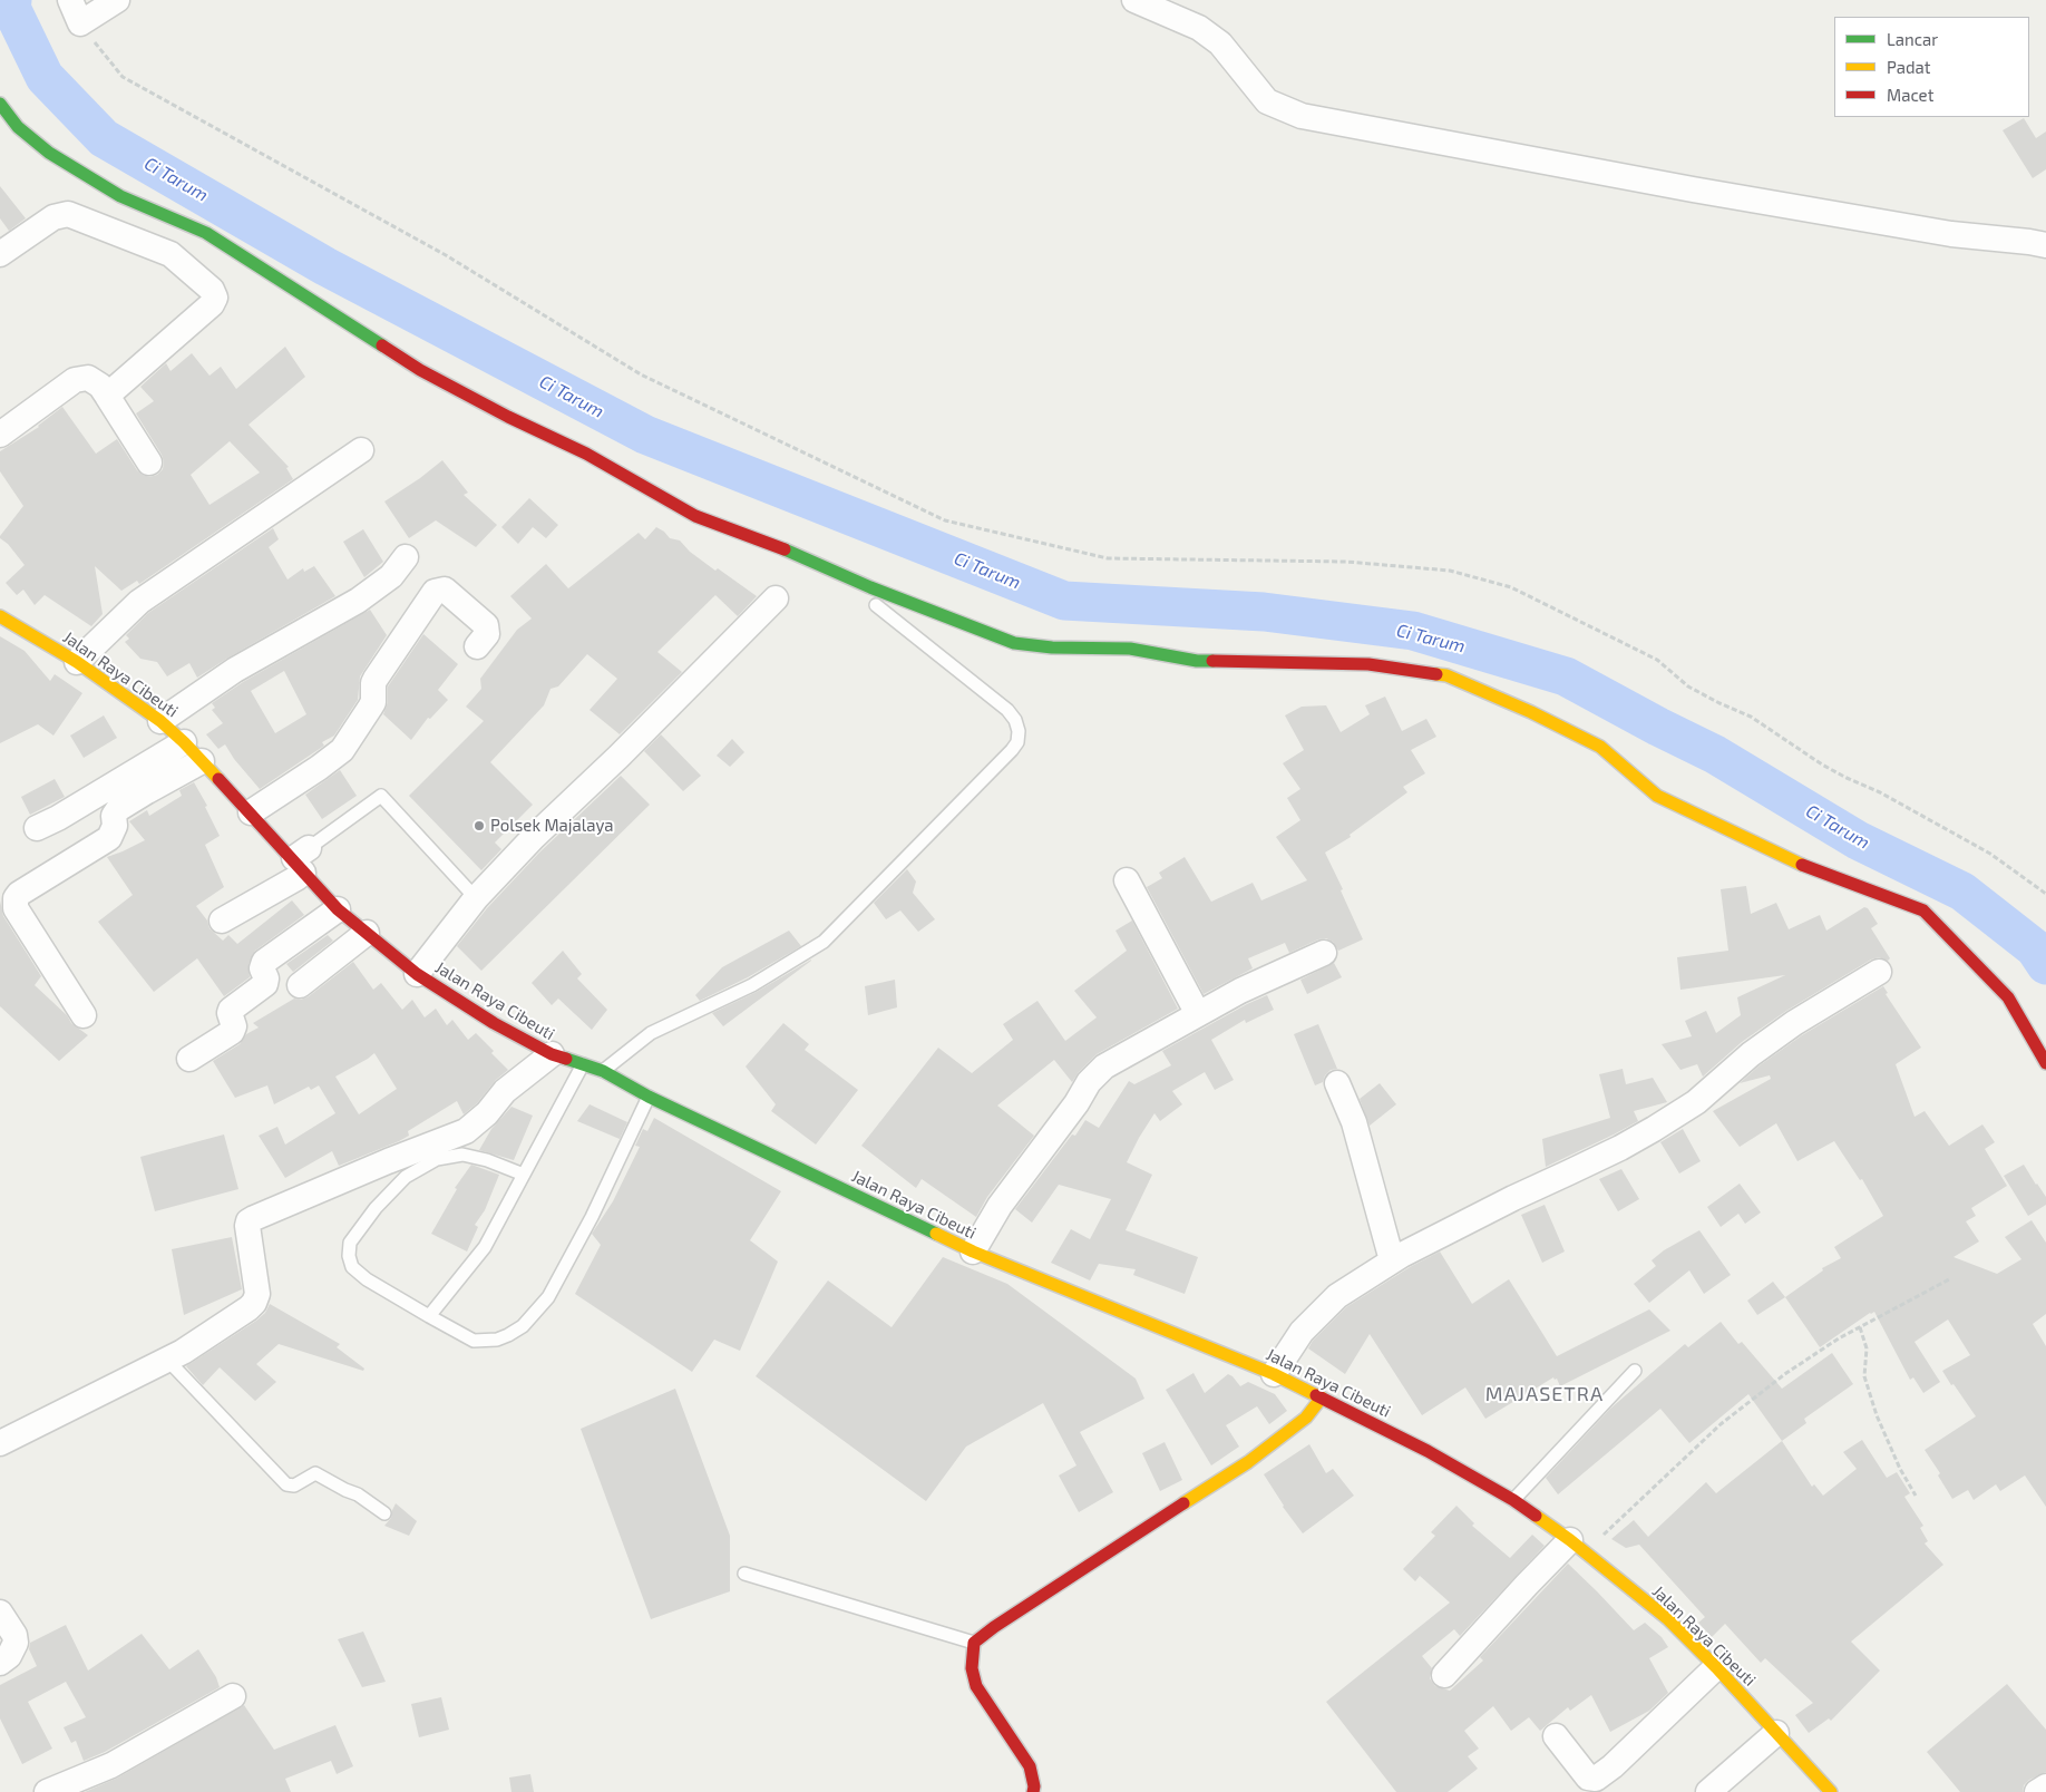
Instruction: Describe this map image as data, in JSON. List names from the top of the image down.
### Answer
{
  "streets": {
    "street": ["Jalan Raya Cibeuti"]
  },
  "districts": ["MAJASETRA"],
  "water": ["Ci Tarum"],
  "places": ["Polsek Majalaya"],
  "legend": ["Lancar", "Padat", "Macet"]
}
